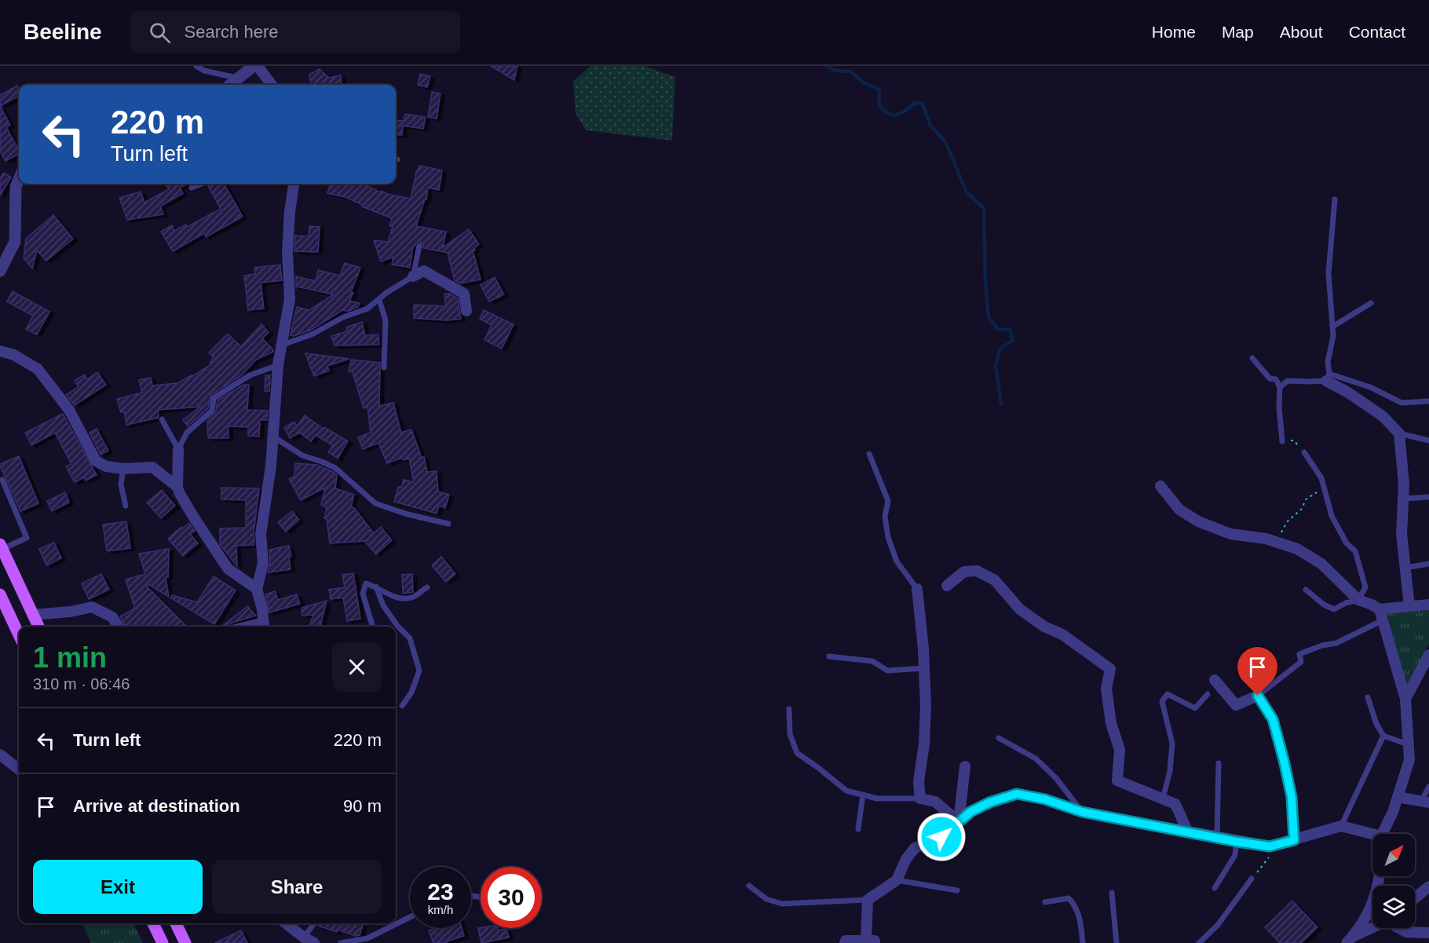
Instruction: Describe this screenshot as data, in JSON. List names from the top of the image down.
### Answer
{
  "north": "top right",
  "page": {
    "header": "Beeline",
    "search": "Search here",
    "nav": [
      "Home",
      "Map",
      "About",
      "Contact"
    ],
    "turn": ["220 m", "Turn left"],
    "heading": ["1 min", "310 m · 06:46"],
    "list": [
      {
        "name": "Turn left",
        "value": "220 m"
      },
      {
        "name": "Arrive at destination",
        "value": "90 m"
      }
    ],
    "buttons": ["Exit", "Share"],
    "speed": "23 km/h",
    "limit": "30"
  }
}
